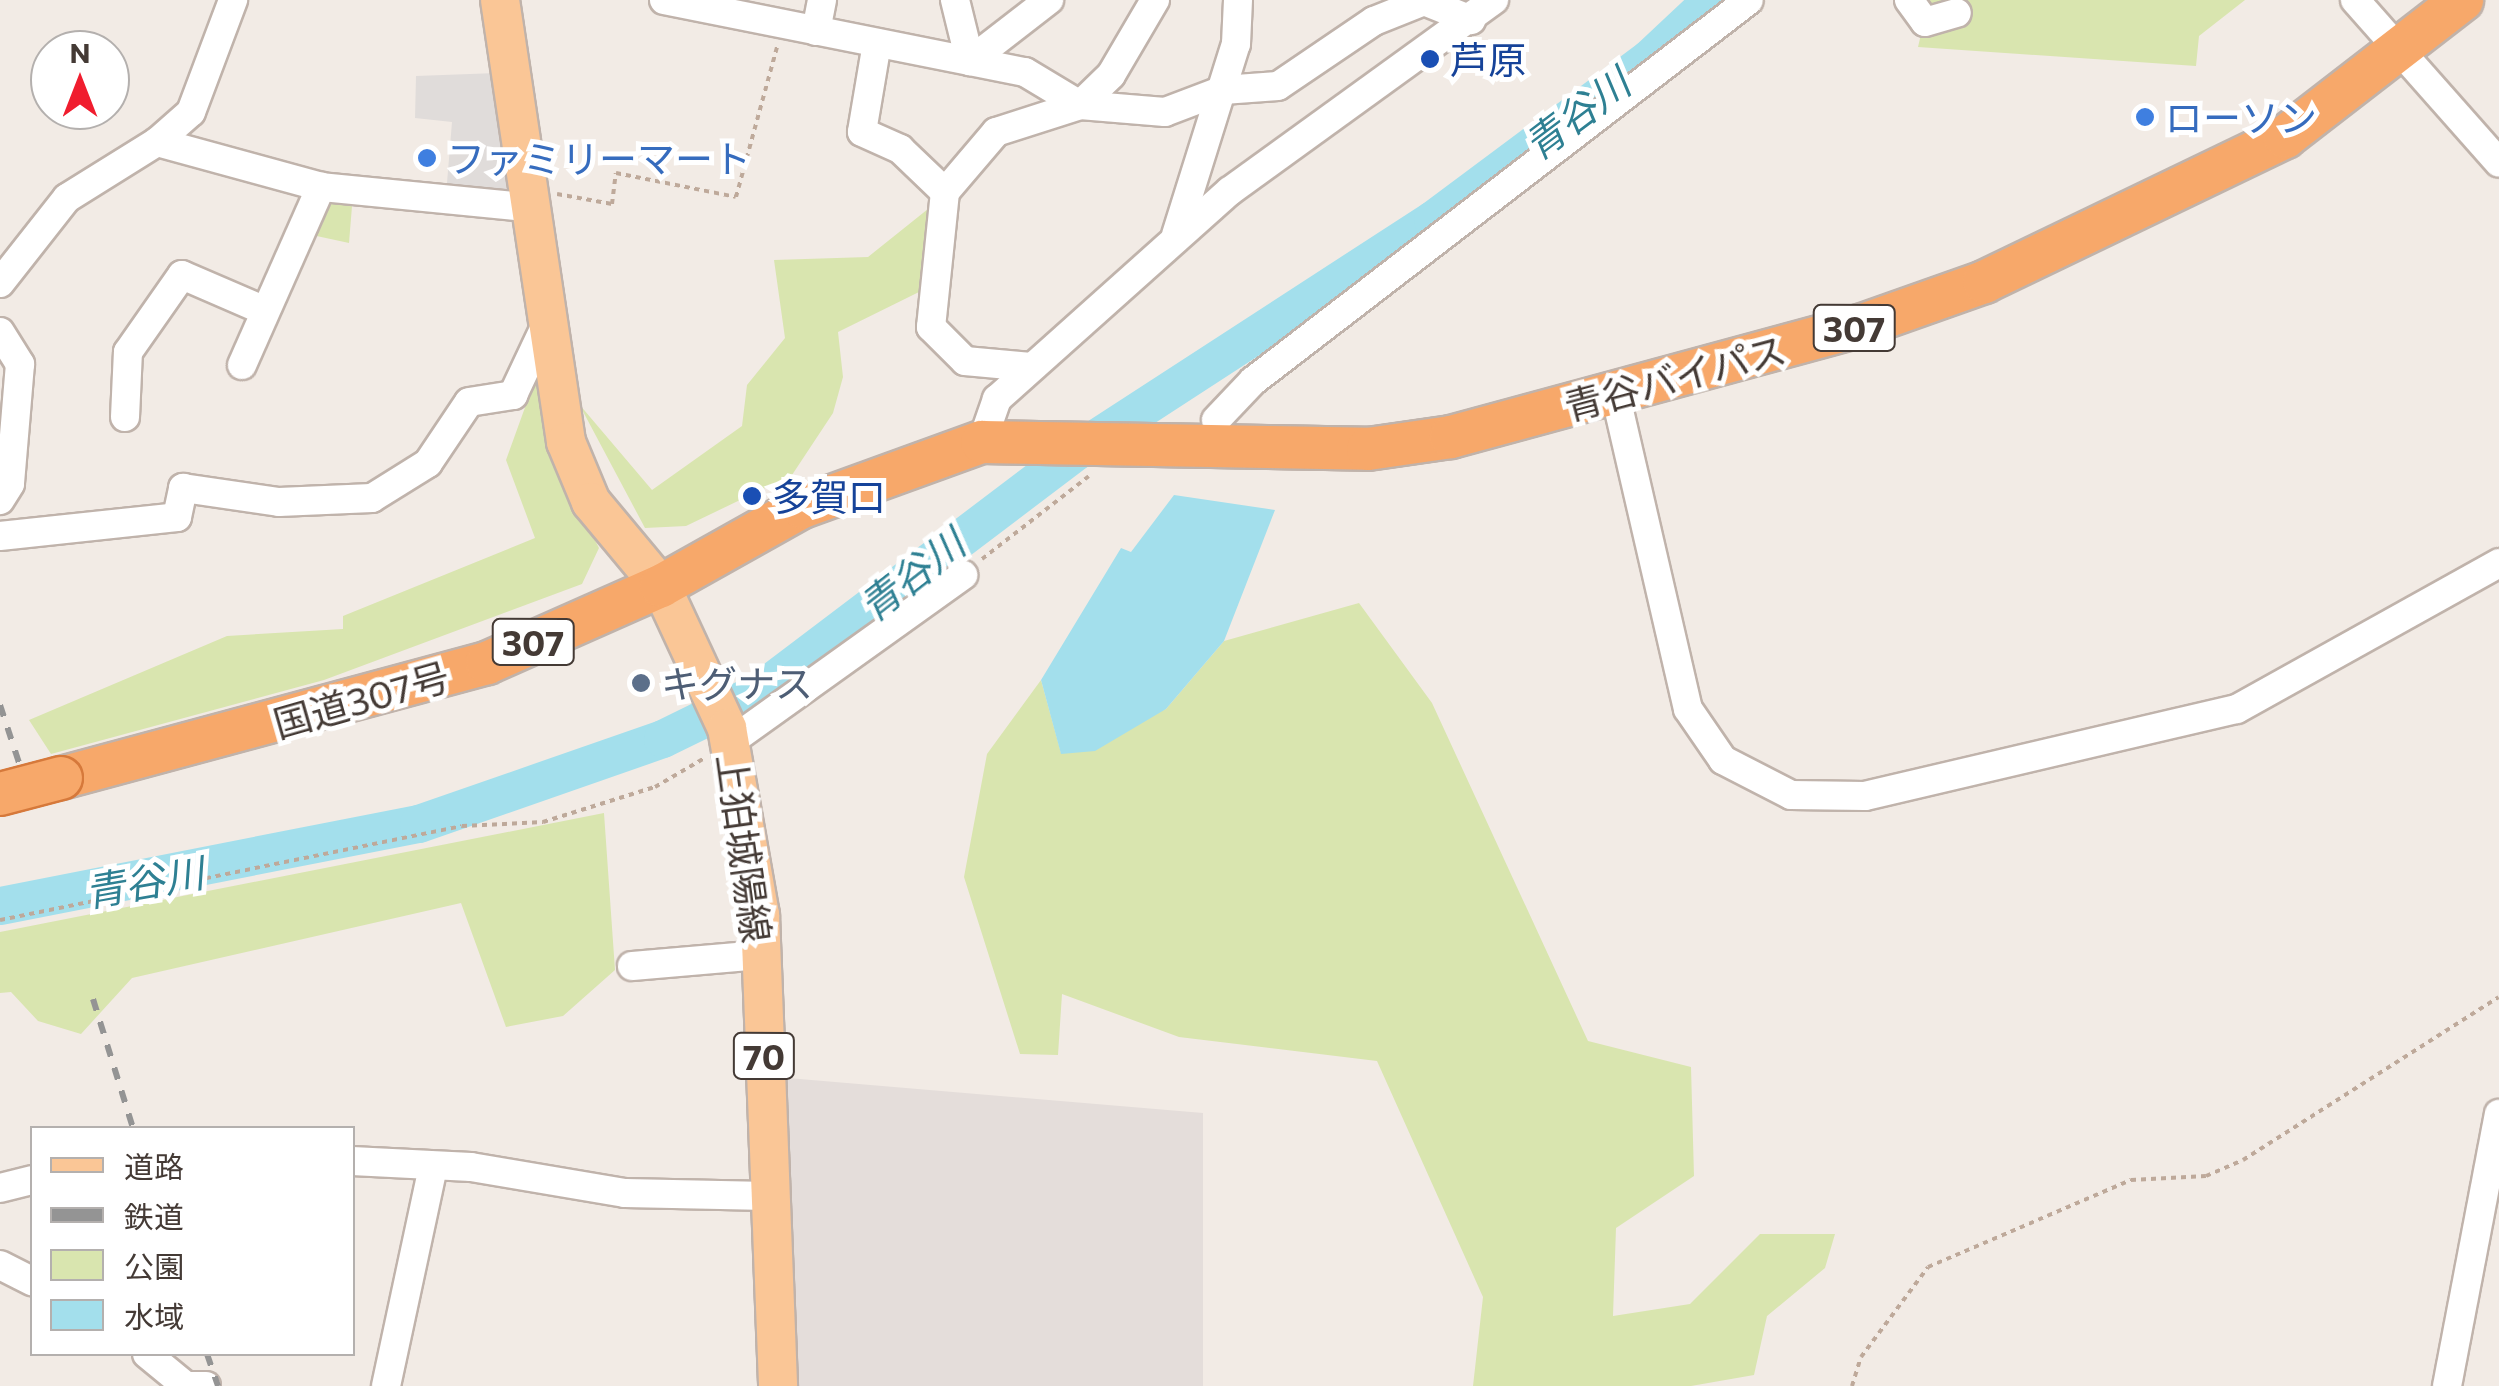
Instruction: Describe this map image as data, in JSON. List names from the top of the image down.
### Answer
{
  "streets": {
    "highway": ["307", "青谷バイパス", "国道307号"],
    "main road": ["上狛城陽線", "70"]
  },
  "crossings": [
    ["青谷バイパス", "国道307号"],
    ["国道307号", "上狛城陽線"]
  ],
  "water": ["青谷川"],
  "places": [
    "芦原",
    "ローソン",
    "ファミリーマート",
    "多賀口",
    "キグナス"
  ],
  "legend": [
    "道路",
    "鉄道",
    "公園",
    "水域"
  ],
  "north": "top"
}
